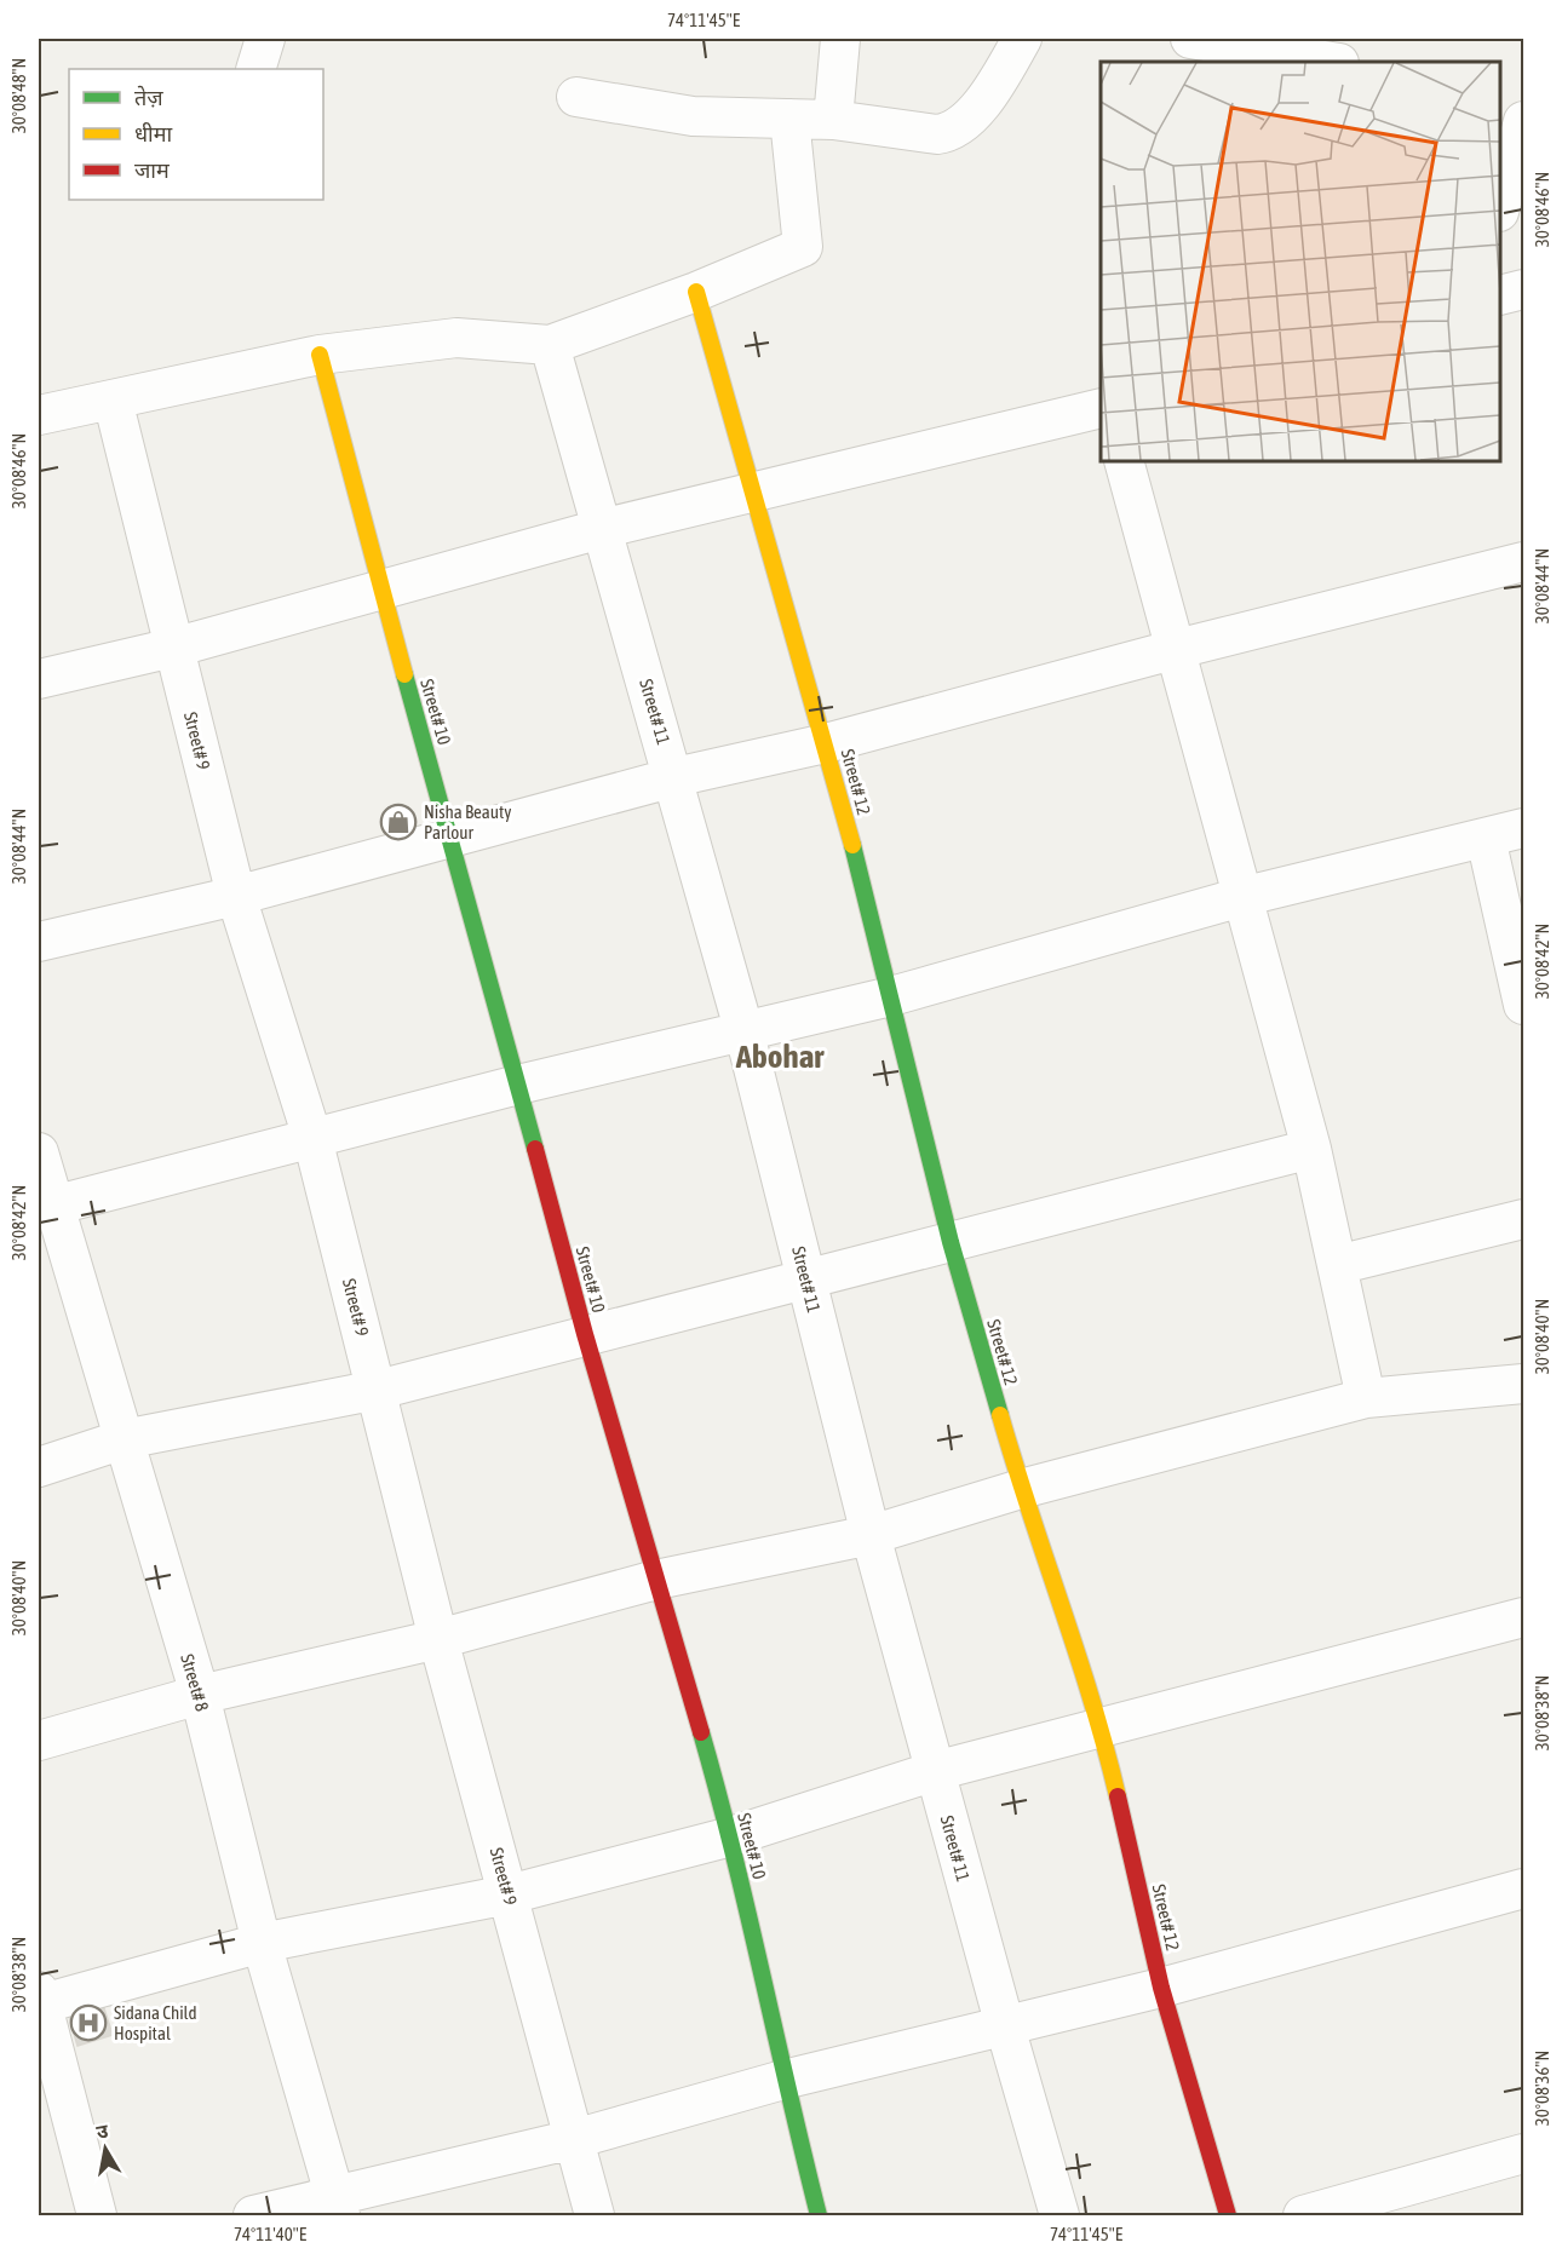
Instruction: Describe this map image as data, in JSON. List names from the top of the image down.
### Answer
{
  "streets": {
    "street": [
      "Street# 10",
      "Street# 11",
      "Street# 9",
      "Street# 12",
      "Street# 8"
    ]
  },
  "districts": ["Abohar"],
  "places": {
    "shop": ["Nisha Beauty Parlour"],
    "hospital": ["Sidana Child Hospital"]
  },
  "legend": ["तेज़", "धीमा", "जाम"],
  "north": "top",
  "coordinates": [
    "74°11'45\"E",
    "30°08'48\"N",
    "30°08'46\"N",
    "30°08'44\"N",
    "30°08'42\"N",
    "30°08'40\"N",
    "30°08'38\"N",
    "30°08'36\"N",
    "74°11'40\"E"
  ]
}
